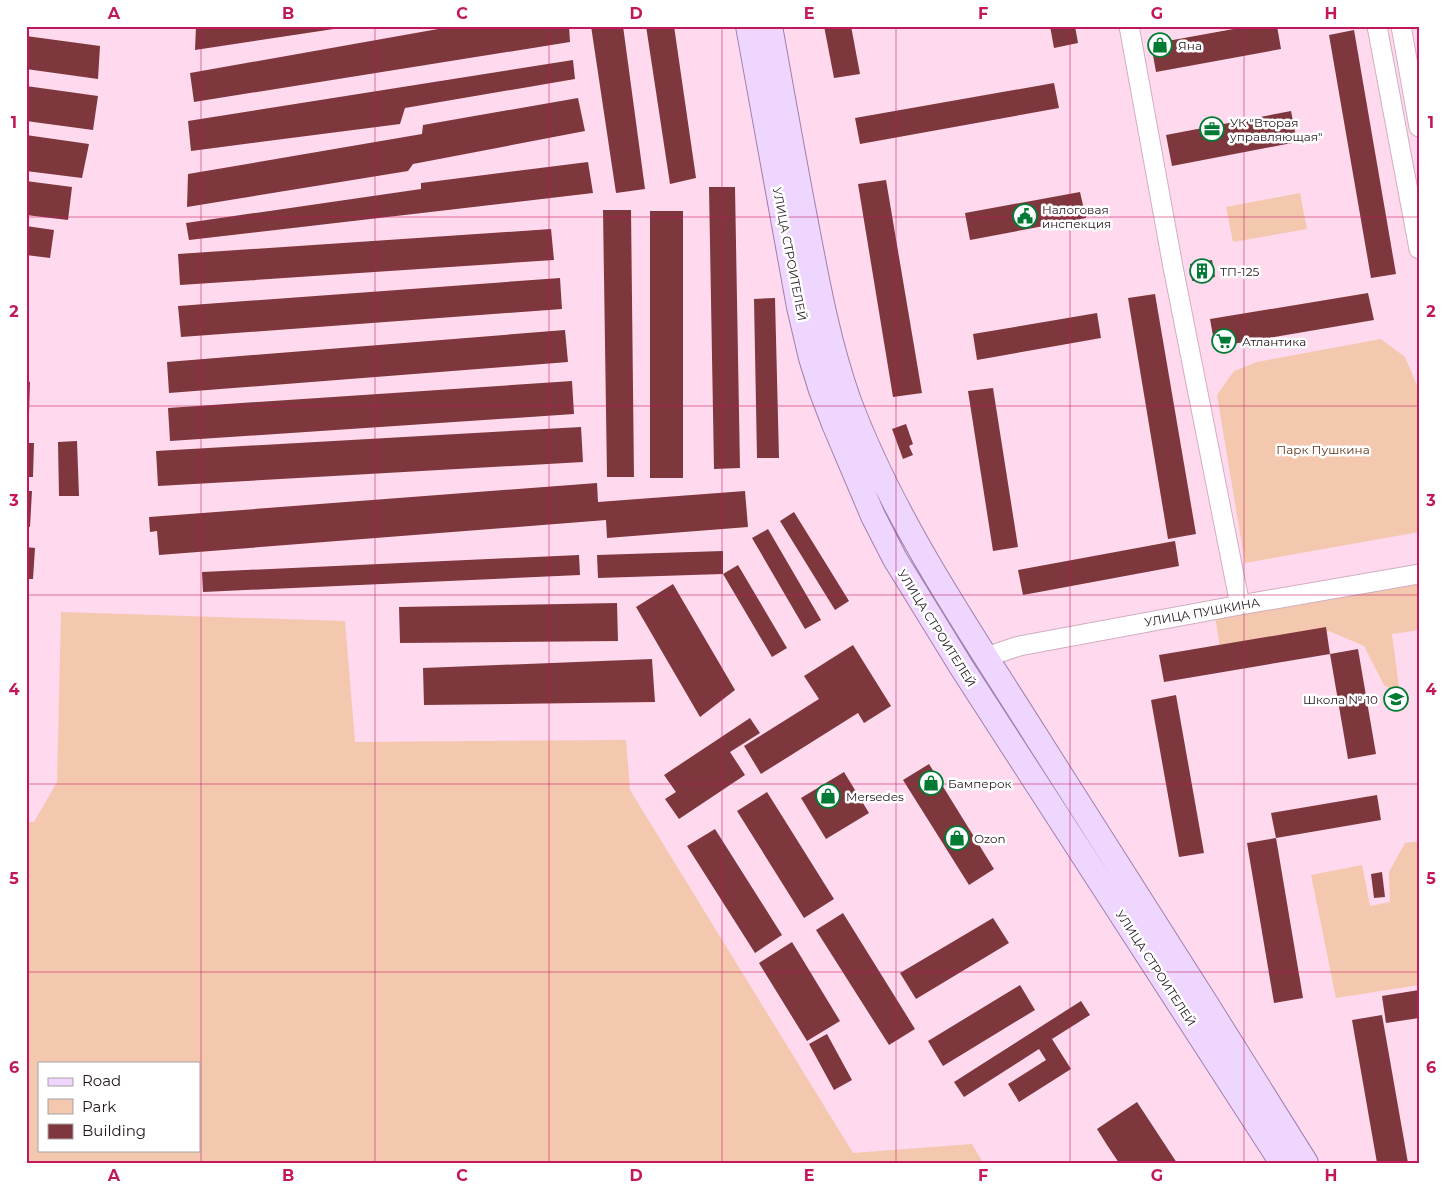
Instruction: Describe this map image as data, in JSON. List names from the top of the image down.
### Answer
{
  "streets": {
    "main road": ["УЛИЦА СТРОИТЕЛЕЙ"],
    "street": ["УЛИЦА ПУШКИНА"]
  },
  "crossings": [
    ["УЛИЦА СТРОИТЕЛЕЙ", "УЛИЦА ПУШКИНА"]
  ],
  "parks": ["Парк Пушкина"],
  "places": {
    "shop": [
      "Яна",
      "Бамперок",
      "Mersedes",
      "Ozon"
    ],
    "office": ["УК \"Вторая управляющая\""],
    "public building": ["Налоговая инспекция"],
    "building": ["ТП-125"],
    "supermarket": ["Атлантика"],
    "school or university": ["Школа № 10"]
  },
  "legend": ["Road", "Park", "Building"],
  "grid": {
    "columns": [
      "A",
      "B",
      "C",
      "D",
      "E",
      "F",
      "G",
      "H"
    ],
    "rows": [
      "1",
      "2",
      "3",
      "4",
      "5",
      "6"
    ]
  }
}
